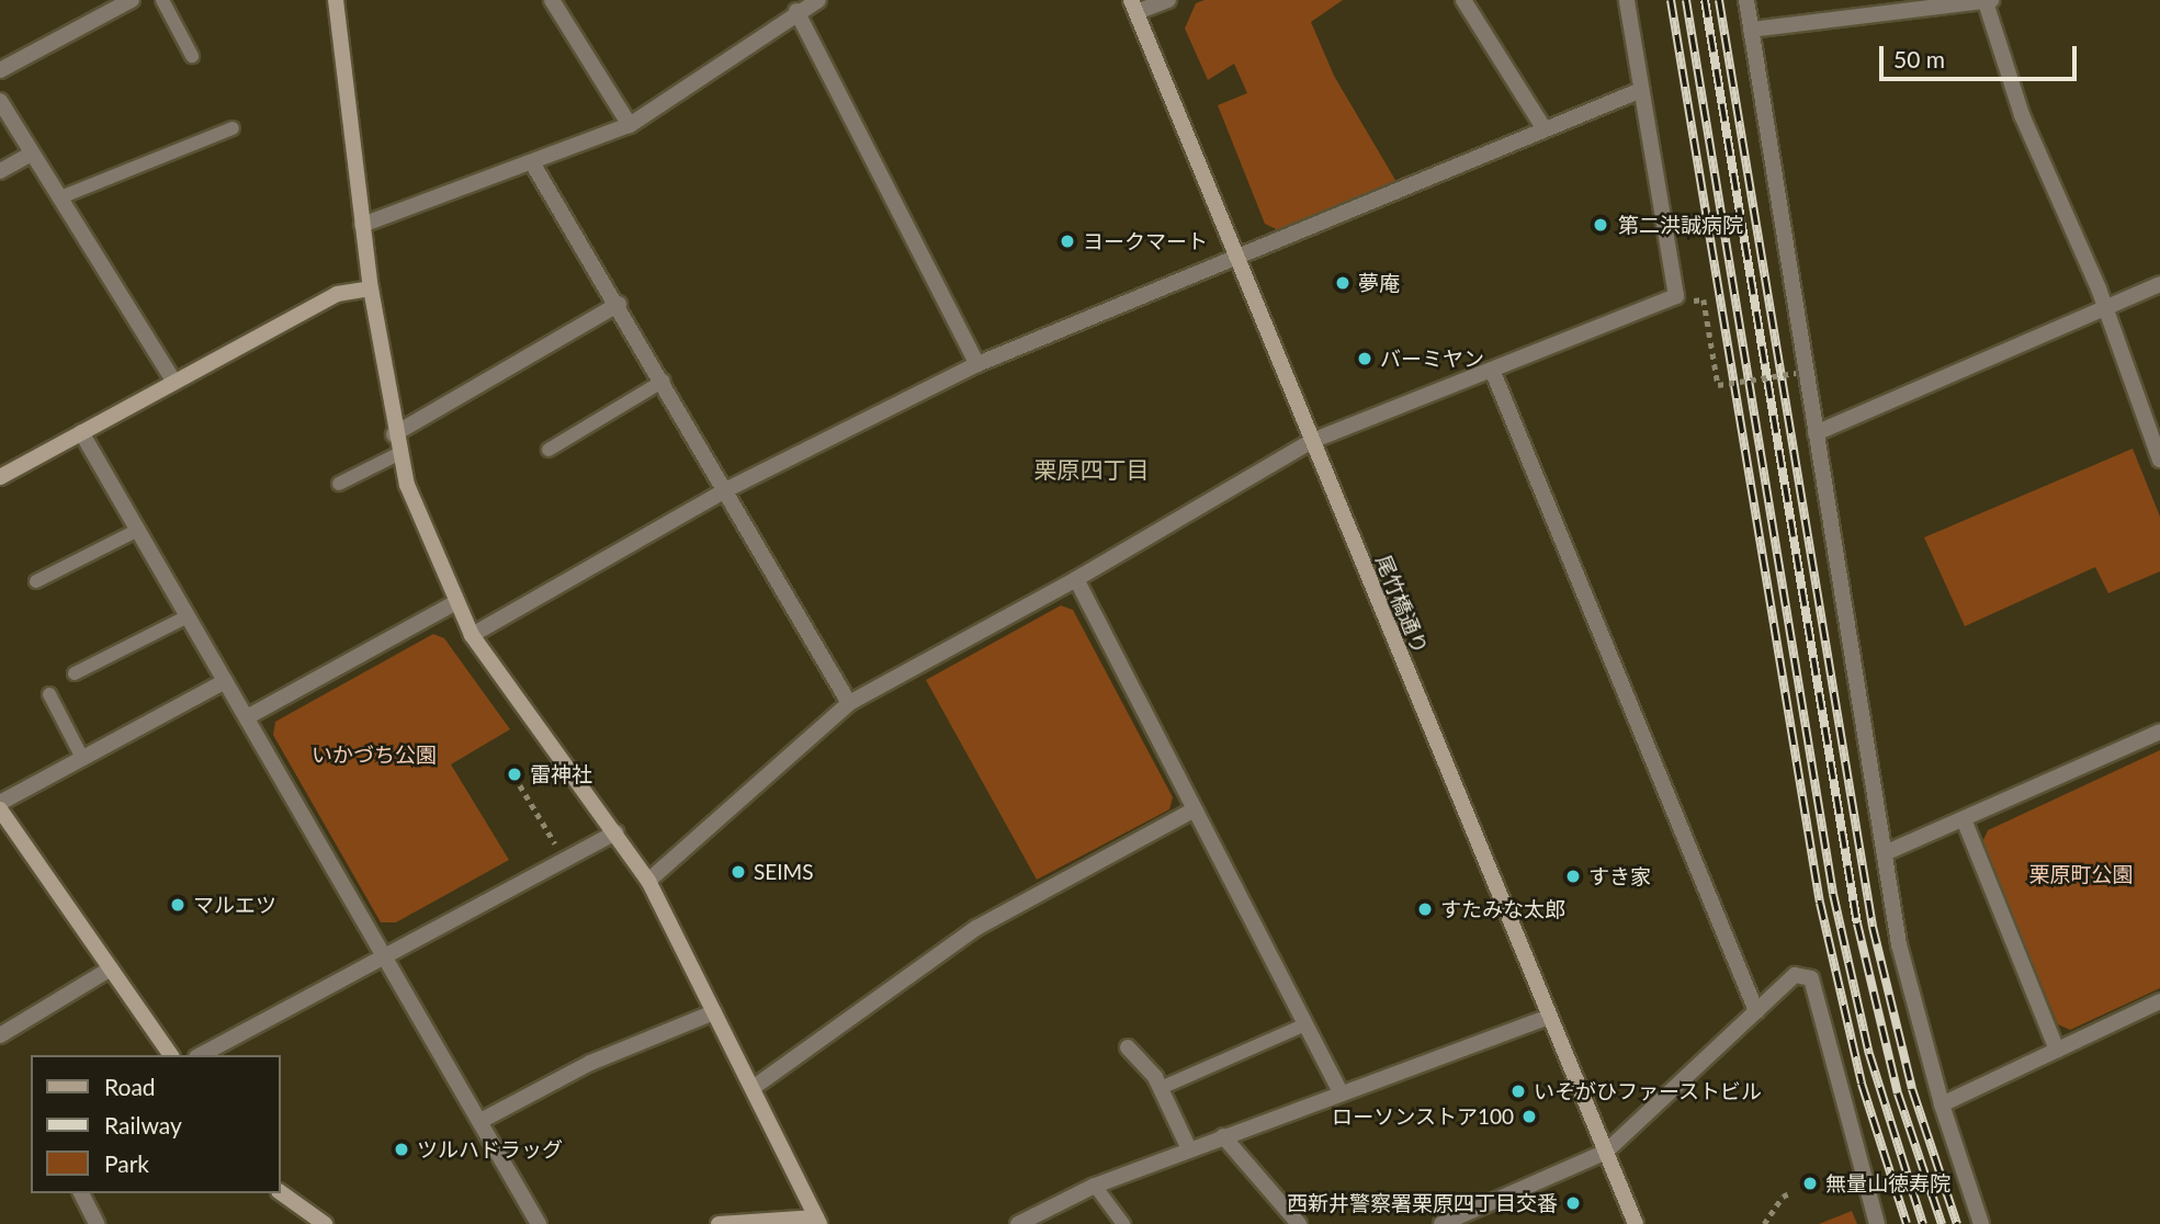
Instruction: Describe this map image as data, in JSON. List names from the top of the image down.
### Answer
{
  "streets": {
    "street": ["尾竹橋通り"]
  },
  "districts": ["栗原四丁目"],
  "parks": ["いかづち公園", "栗原町公園"],
  "places": [
    "第二洪誠病院",
    "ヨークマート",
    "夢庵",
    "バーミヤン",
    "雷神社",
    "SEIMS",
    "すき家",
    "マルエツ",
    "すたみな太郎",
    "いそがひファーストビル",
    "ローソンストア100",
    "ツルハドラッグ",
    "無量山徳寿院",
    "西新井警察署栗原四丁目交番"
  ],
  "legend": ["Road", "Railway", "Park"],
  "scale_bar": "50 m"
}
